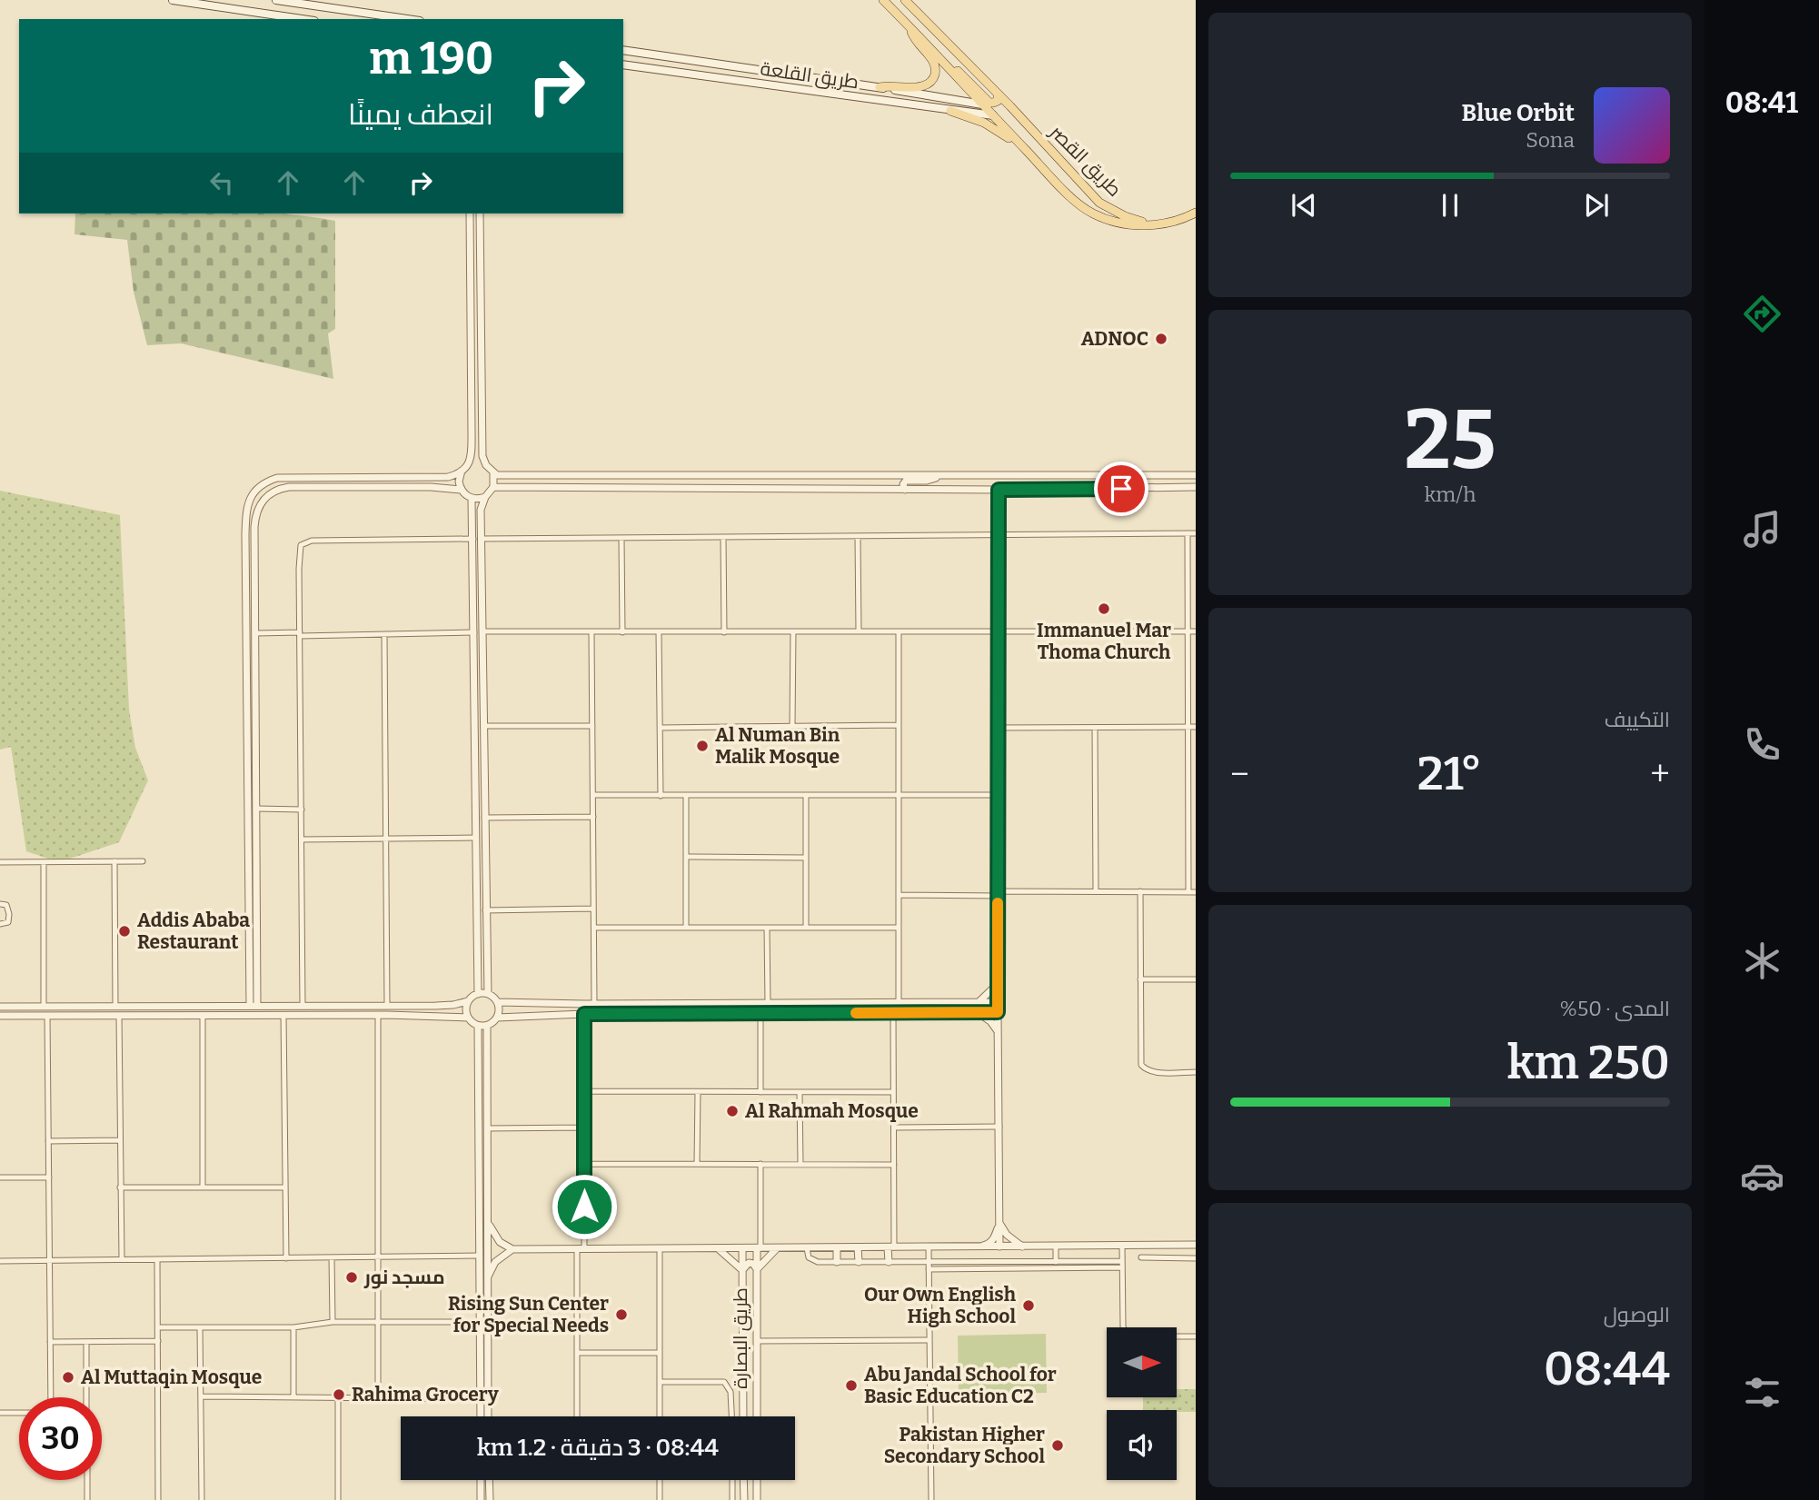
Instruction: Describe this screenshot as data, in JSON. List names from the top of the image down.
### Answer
{
  "streets": {
    "main road": ["طريق القلعة", "طريق القصر"],
    "street": ["طريق البصارة"]
  },
  "crossings": [
    ["طريق القلعة", "طريق القصر"]
  ],
  "places": [
    "ADNOC",
    "Immanuel Mar Thoma Church",
    "Al Numan Bin Malik Mosque",
    "Addis Ababa Restaurant",
    "Al Rahmah Mosque",
    "مسجد نور",
    "Our Own English High School",
    "Rising Sun Center for Special Needs",
    "Al Muttaqin Mosque",
    "Abu Jandal School for Basic Education C2",
    "Rahima Grocery",
    "Pakistan Higher Secondary School"
  ],
  "north": "right",
  "page": {
    "tabs": "08:41",
    "turn": ["190 m", "انعطف يمينًا"],
    "song": ["Blue Orbit", "Sona"],
    "tile": [
      ["25", "km/h"],
      "التكييف",
      ["المدى · 50%", "250 km"],
      ["الوصول", "08:44"]
    ],
    "heat": ["−", "21°", "+"],
    "limit": "30",
    "trip": "08:44 · 3 دقيقة · 1.2 km"
  }
}
